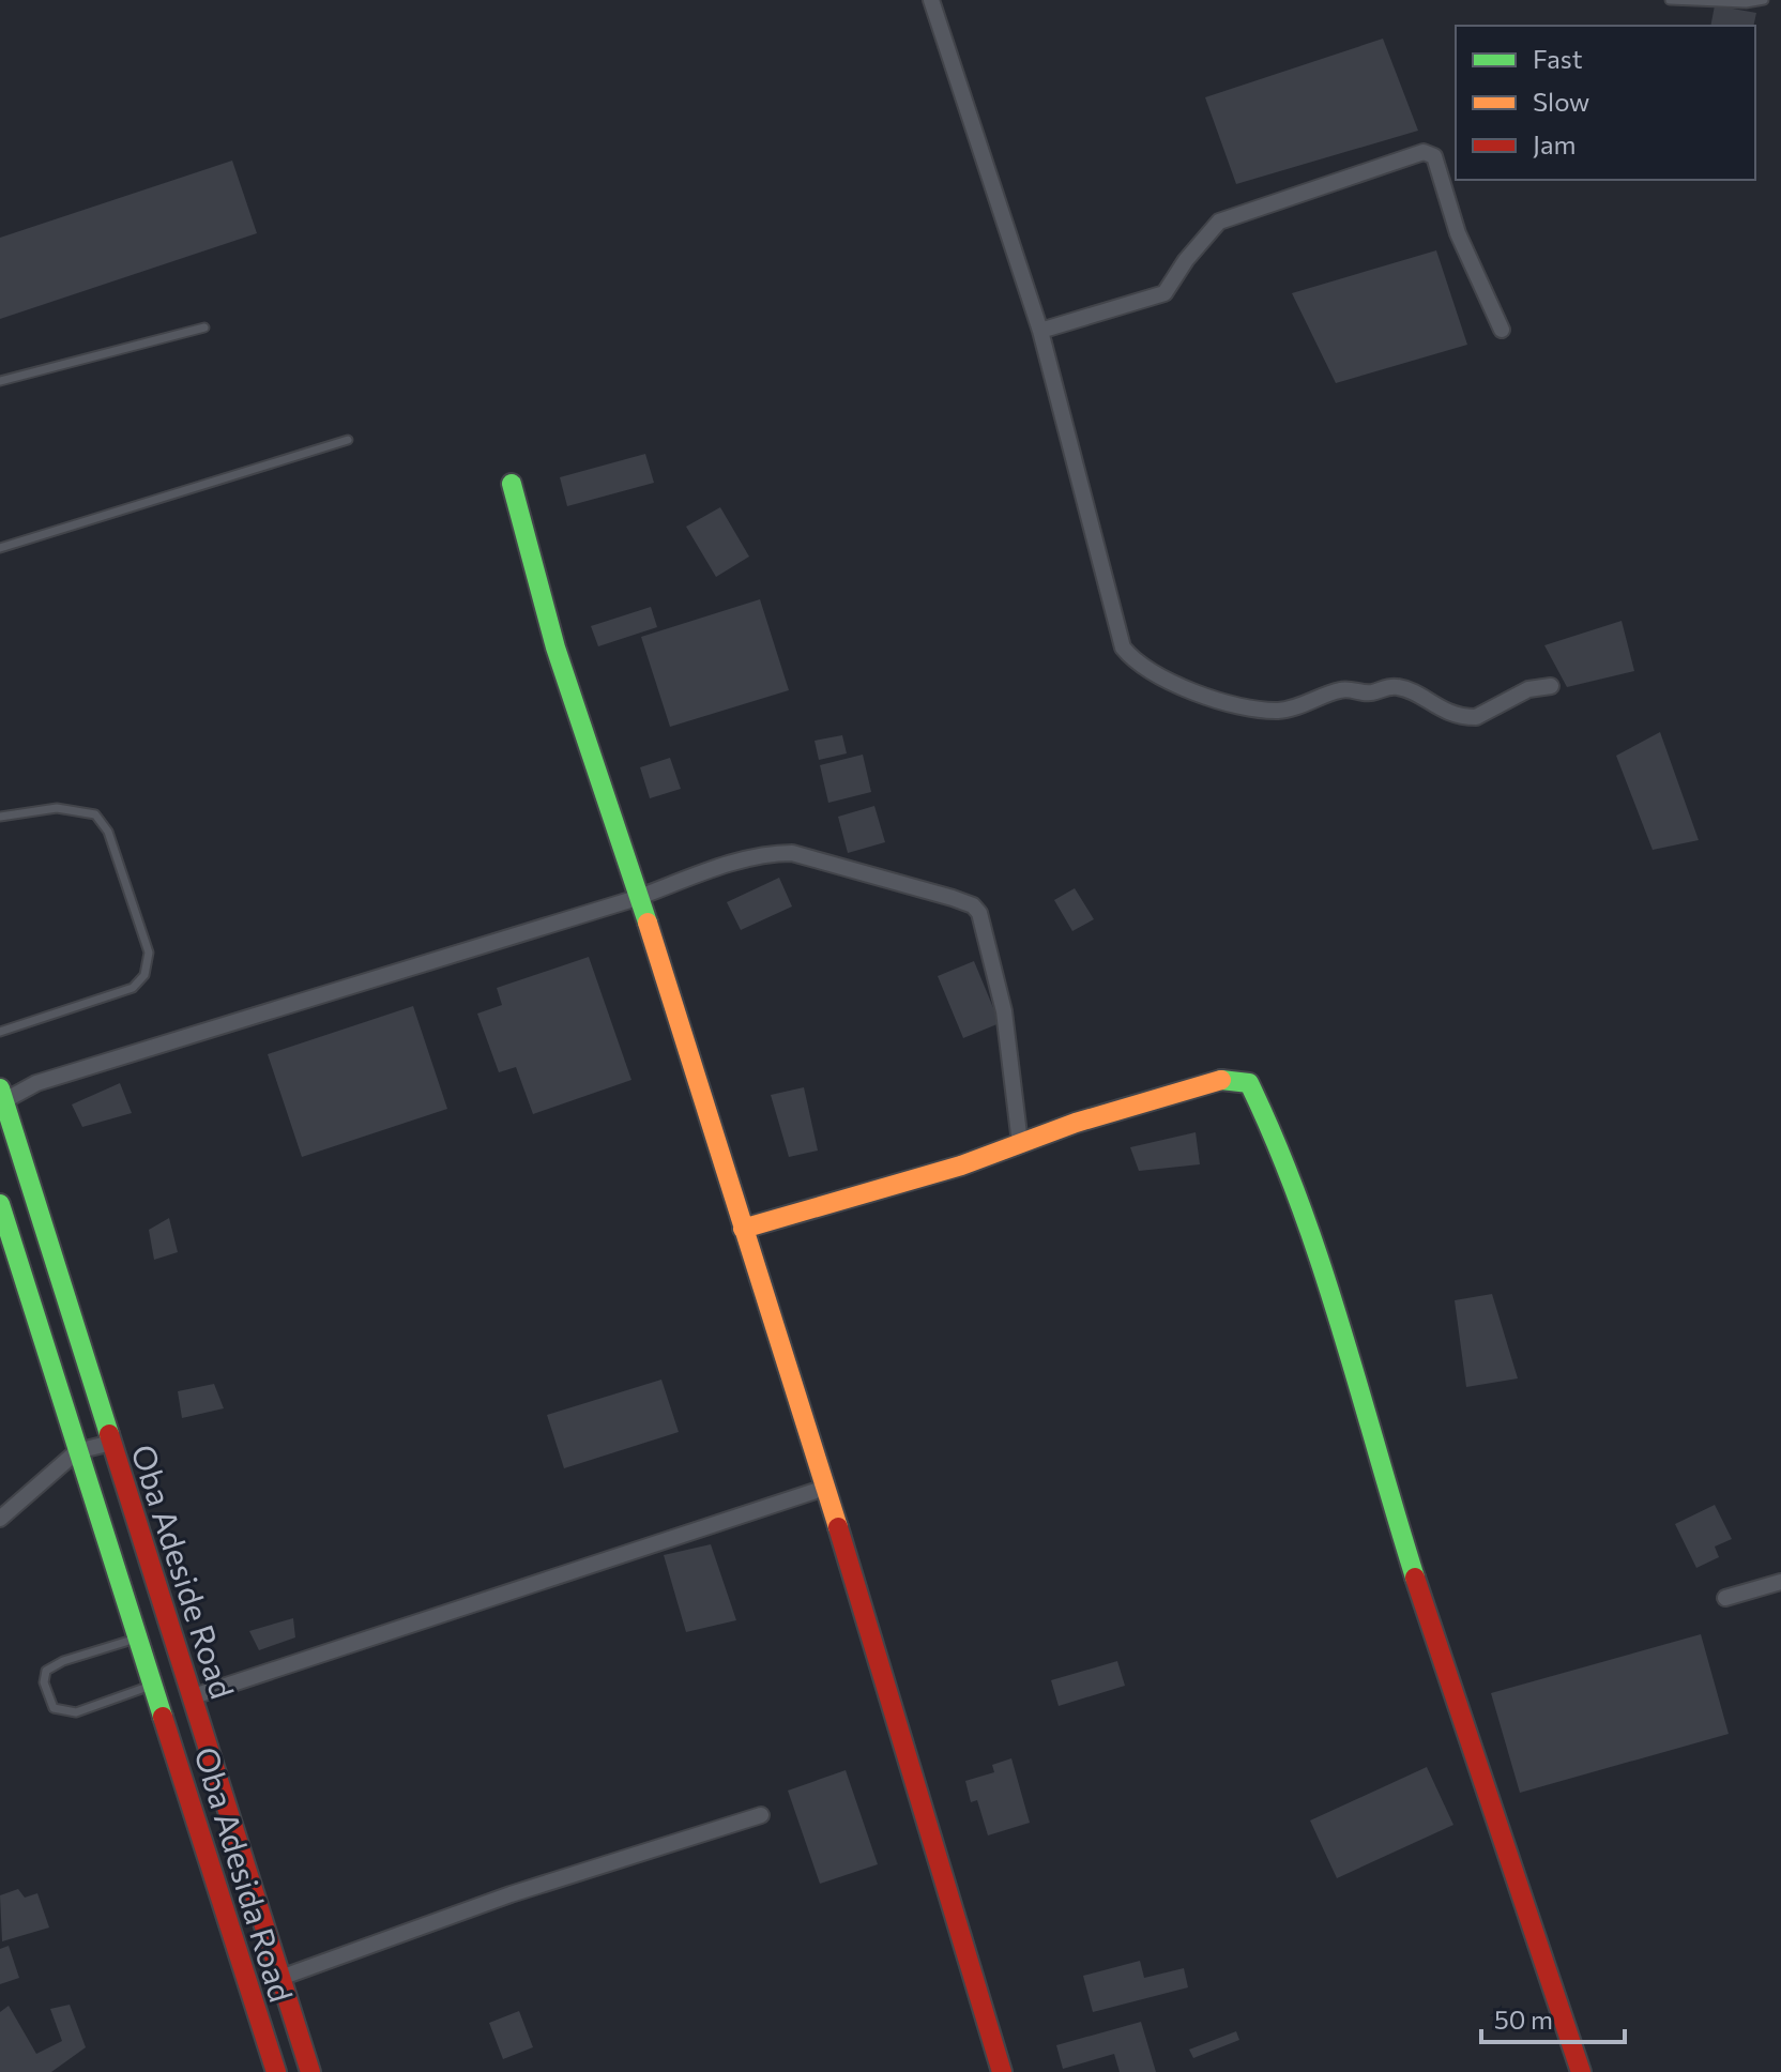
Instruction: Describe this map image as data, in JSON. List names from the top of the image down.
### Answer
{
  "streets": {
    "street": ["Oba Adeside Road", "Oba Adesida Road"]
  },
  "legend": ["Fast", "Slow", "Jam"],
  "scale_bar": "50 m"
}
